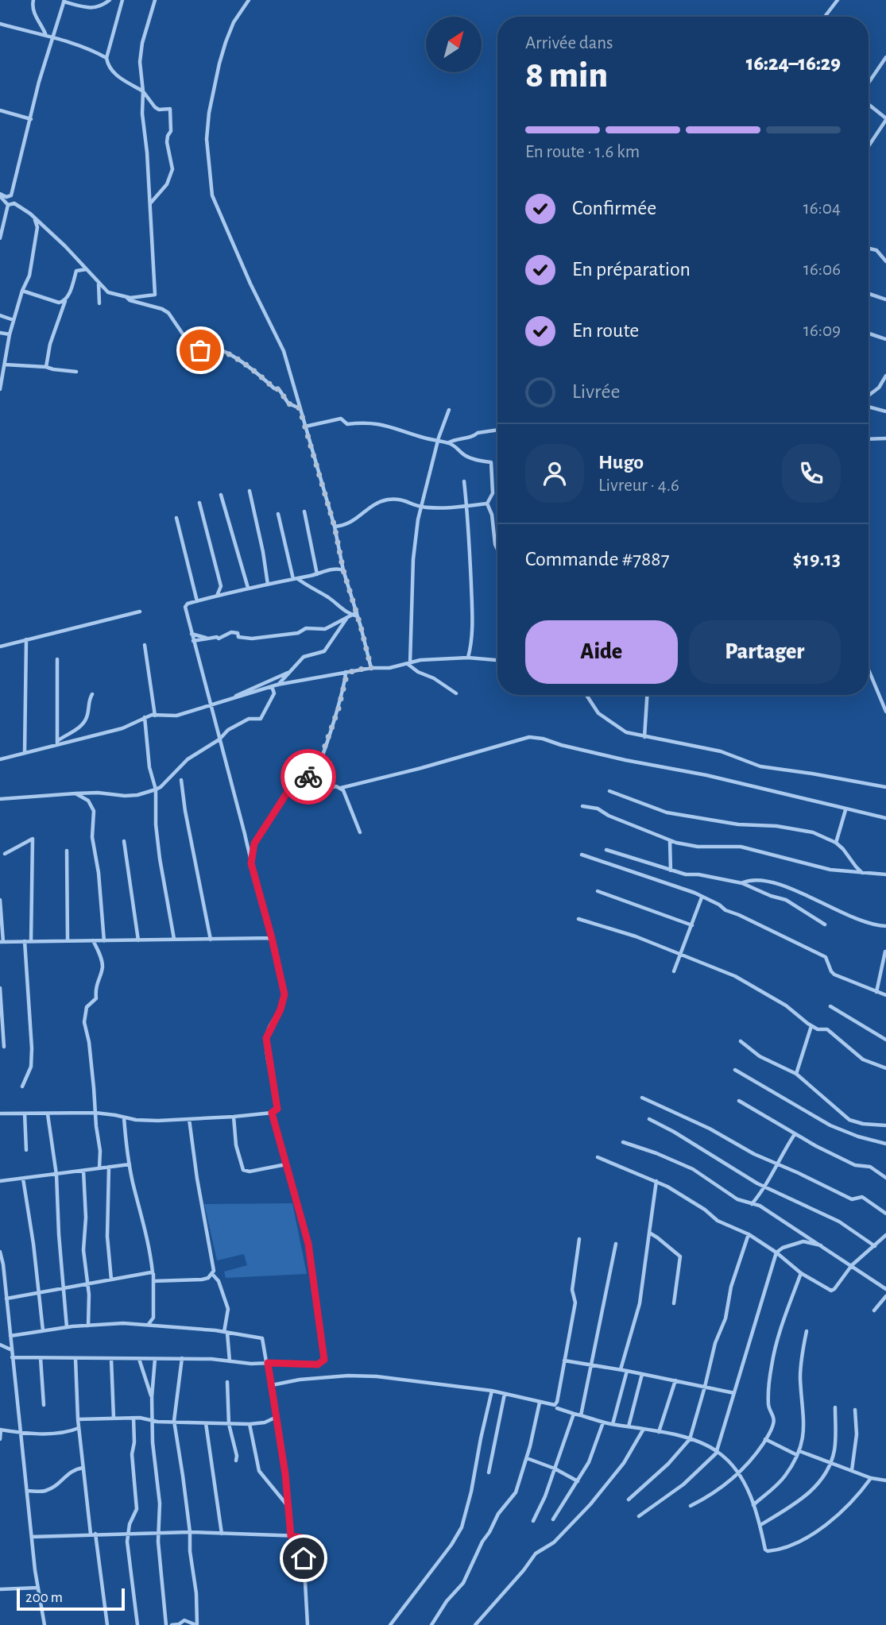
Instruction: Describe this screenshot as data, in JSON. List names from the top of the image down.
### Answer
{
  "scale_bar": "200 m",
  "north": "top right",
  "page": {
    "heading": ["8 min", "Arrivée dans", "16:24–16:29"],
    "panel": [
      "Hugo",
      "Livreur · 4.6",
      "Commande #7887",
      "$19.13"
    ],
    "bar": "En route · 1.6 km",
    "list": [
      ["Confirmée", "16:04"],
      ["En préparation", "16:06"],
      ["En route", "16:09"],
      "Livrée"
    ],
    "buttons": ["Aide", "Partager"],
    "scale": "200 m"
  }
}
